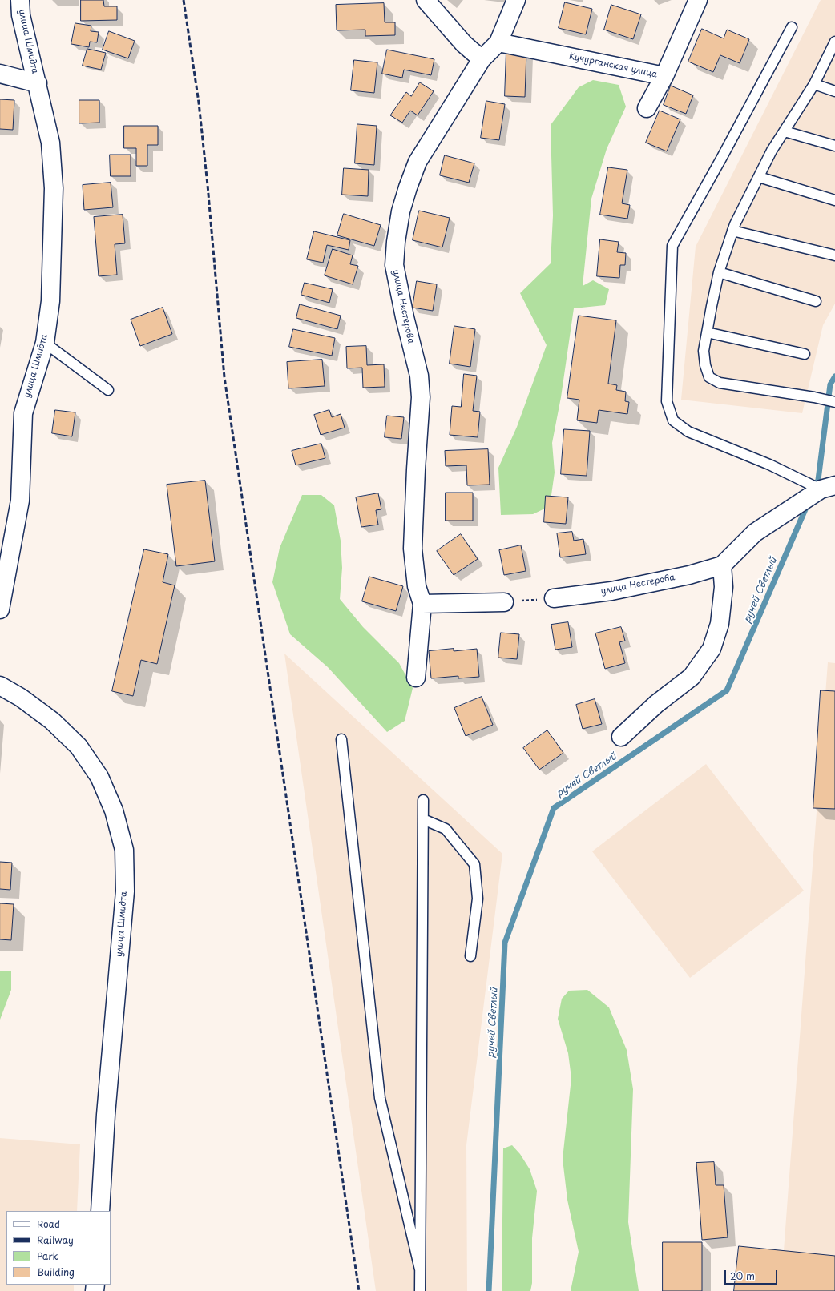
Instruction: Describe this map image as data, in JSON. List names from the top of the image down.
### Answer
{
  "streets": {
    "street": ["улица Шмидта", "Кучурганская улица", "улица Нестерова"]
  },
  "crossings": [
    ["Кучурганская улица", "улица Нестерова"]
  ],
  "water": ["ручей Светлый"],
  "legend": [
    "Road",
    "Railway",
    "Park",
    "Building"
  ],
  "scale_bar": "20 m"
}
